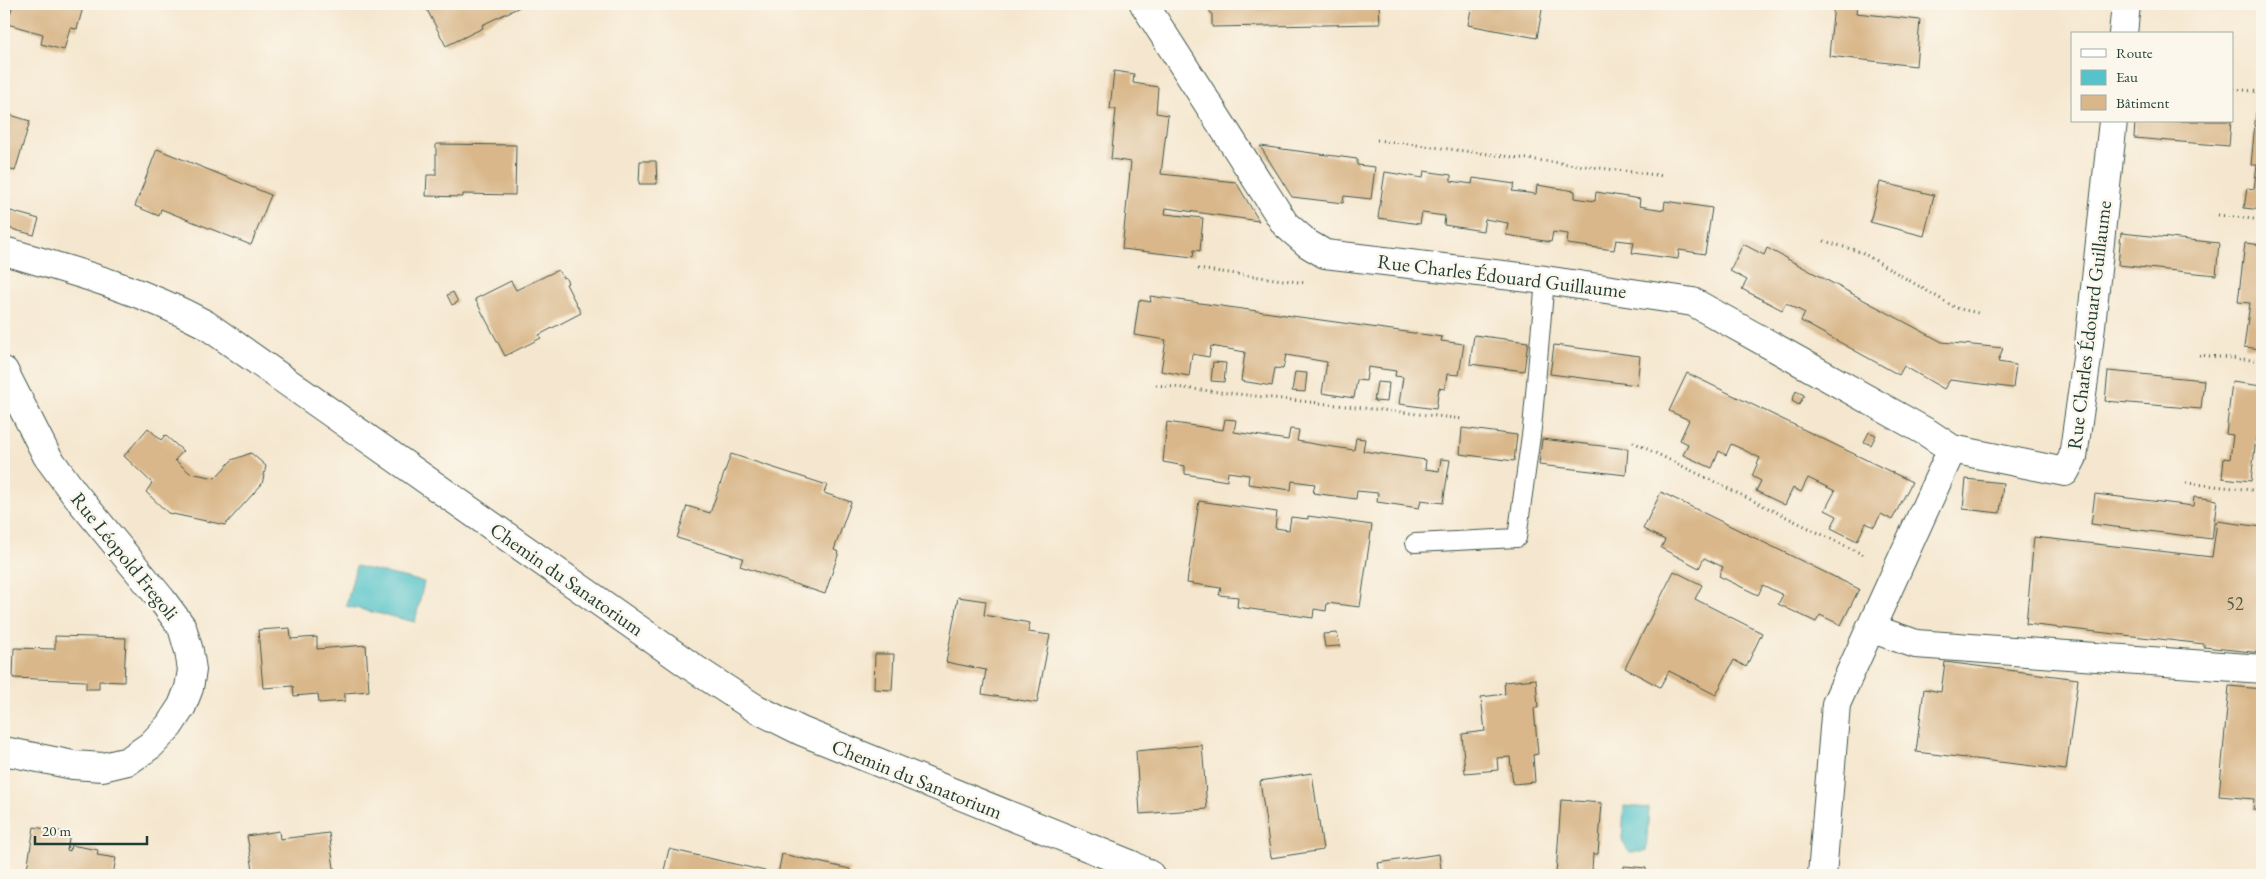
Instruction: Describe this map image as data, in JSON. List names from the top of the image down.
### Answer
{
  "streets": {
    "street": ["Rue Charles Édouard Guillaume", "Rue Léopold Fregoli", "Chemin du Sanatorium"]
  },
  "house_numbers": ["52"],
  "legend": ["Route", "Eau", "Bâtiment"],
  "scale_bar": "20 m"
}
